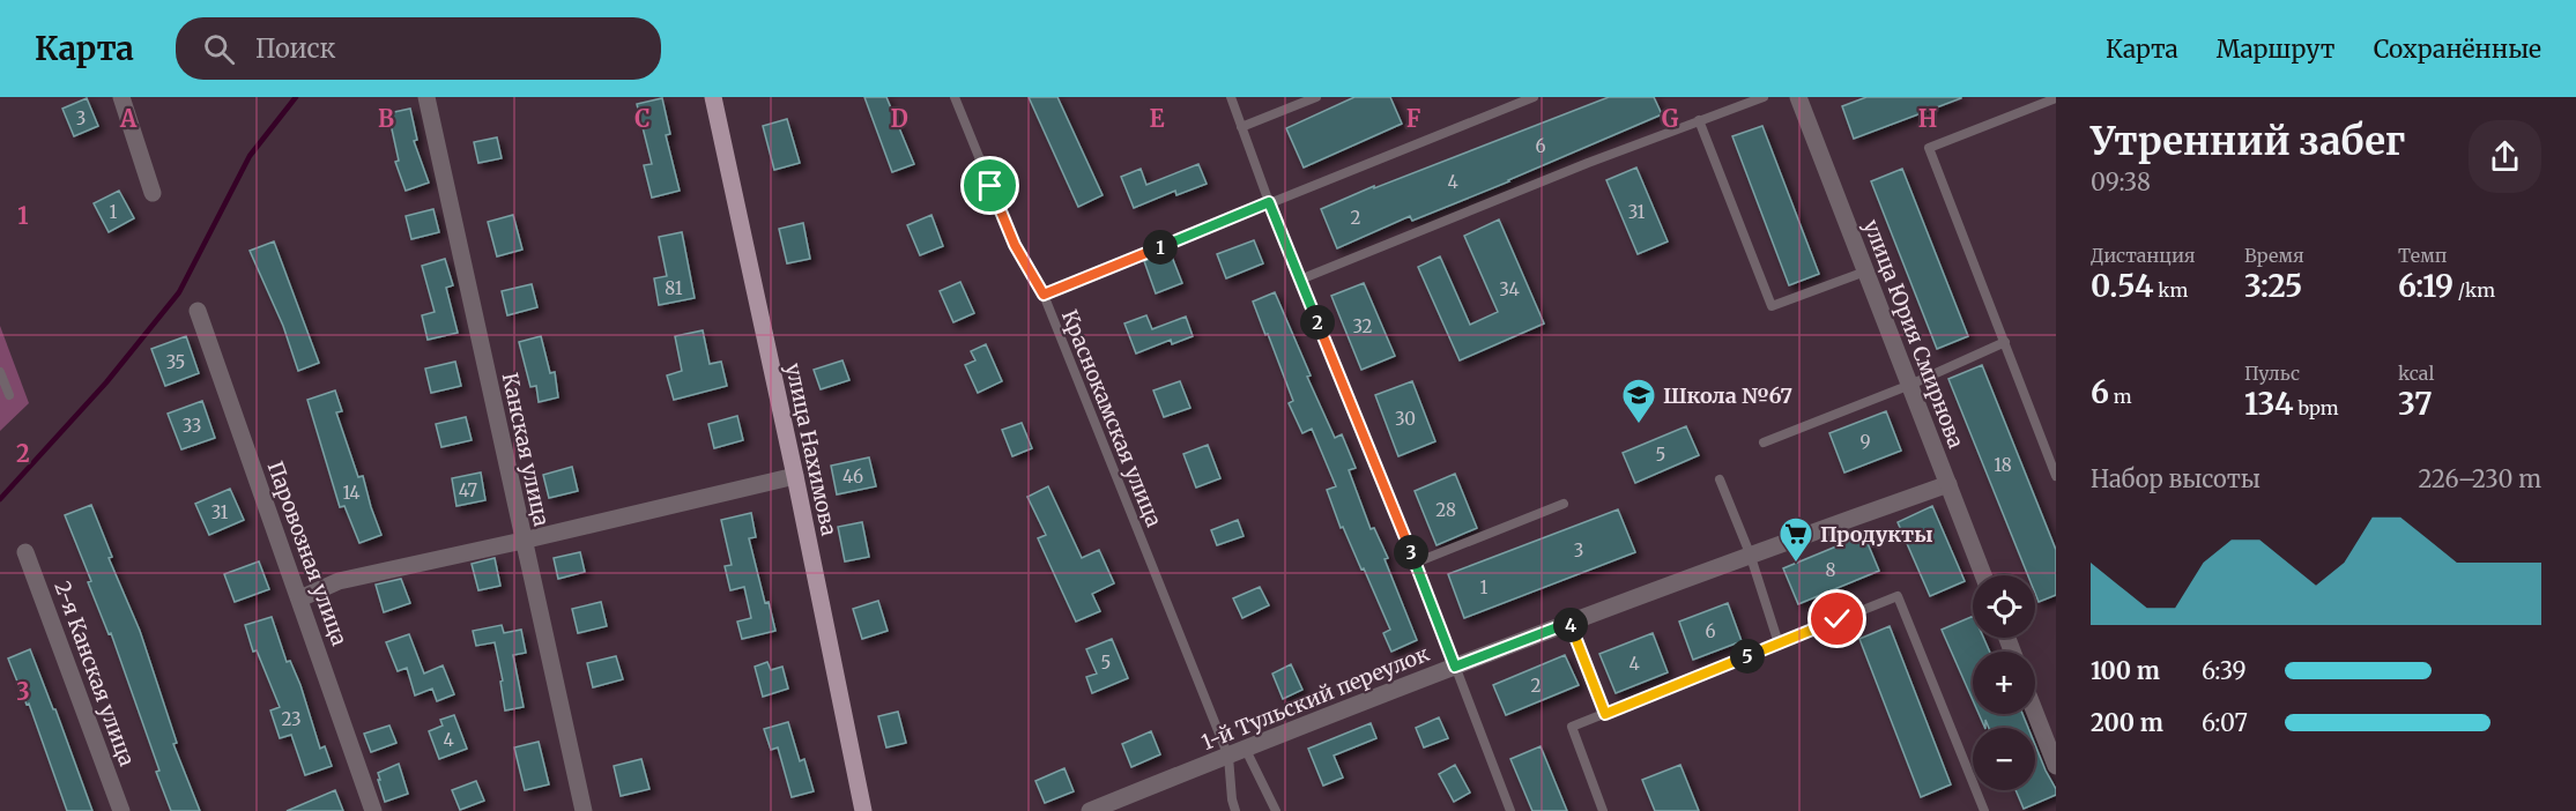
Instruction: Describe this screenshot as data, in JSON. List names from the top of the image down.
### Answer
{
  "streets": {
    "main road": ["улица Нахимова"],
    "street": [
      "улица Юрия Смирнова",
      "Канская улица",
      "Паровозная улица",
      "2-я Канская улица",
      "1-й Тульский переулок"
    ],
    "lane": ["Краснокамская улица"]
  },
  "crossings": [
    ["улица Юрия Смирнова", "1-й Тульский переулок"],
    ["Краснокамская улица", "1-й Тульский переулок"]
  ],
  "places": {
    "school or university": ["Школа №67"],
    "supermarket": ["Продукты"]
  },
  "house_numbers": [
    "3",
    "6",
    "4",
    "1",
    "31",
    "2",
    "81",
    "34",
    "32",
    "35",
    "30",
    "33",
    "9",
    "5",
    "18",
    "46",
    "47",
    "14",
    "28",
    "31",
    "3",
    "8",
    "1",
    "6",
    "5",
    "4",
    "2",
    "23",
    "4"
  ],
  "page": {
    "header": "Карта",
    "search": "Поиск",
    "nav": ["Карта", "Маршрут", "Сохранённые"],
    "heading": ["Утренний забег", "09:38"],
    "stats": [
      ["Дистанция", "0.54 km"],
      ["Время", "3:25"],
      ["Темп", "6:19 /km"],
      ["6 m"],
      ["Пульс", "134 bpm"],
      ["kcal", "37"]
    ],
    "pins": [
      "1",
      "2",
      "3",
      "4",
      "5"
    ],
    "chart": ["Набор высоты", "226–230 m"],
    "map_buttons": ["+", "−"],
    "list": [
      {
        "name": "100 m",
        "note": "6:39"
      },
      {
        "name": "200 m",
        "note": "6:07"
      }
    ]
  },
  "grid": {
    "columns": [
      "A",
      "B",
      "C",
      "D",
      "E",
      "F",
      "G",
      "H"
    ],
    "rows": ["1", "2", "3"]
  }
}
